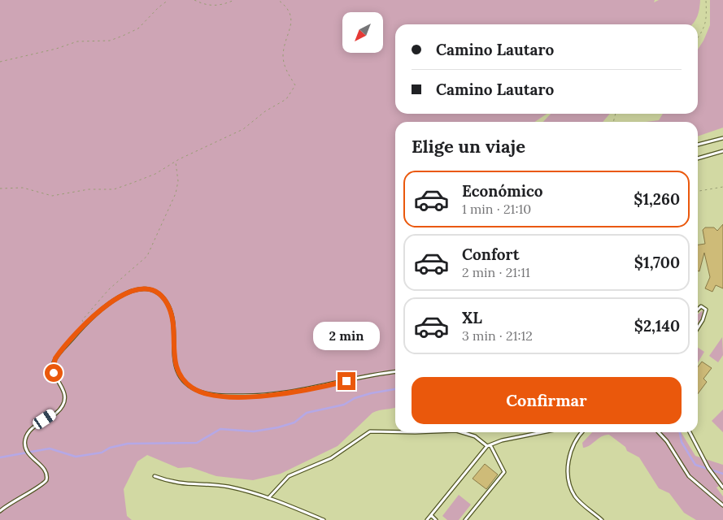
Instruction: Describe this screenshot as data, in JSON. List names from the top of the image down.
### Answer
{
  "north": "bottom left",
  "page": {
    "banner": ["Camino Lautaro", "Camino Lautaro"],
    "heading": "Elige un viaje",
    "list": [
      {
        "name": "Económico",
        "note": "1 min · 21:10",
        "value": "$1,260"
      },
      {
        "name": "Confort",
        "note": "2 min · 21:11",
        "value": "$1,700"
      },
      {
        "name": "XL",
        "note": "3 min · 21:12",
        "value": "$2,140"
      }
    ],
    "bubble": "2 min",
    "buttons": "Confirmar"
  }
}
